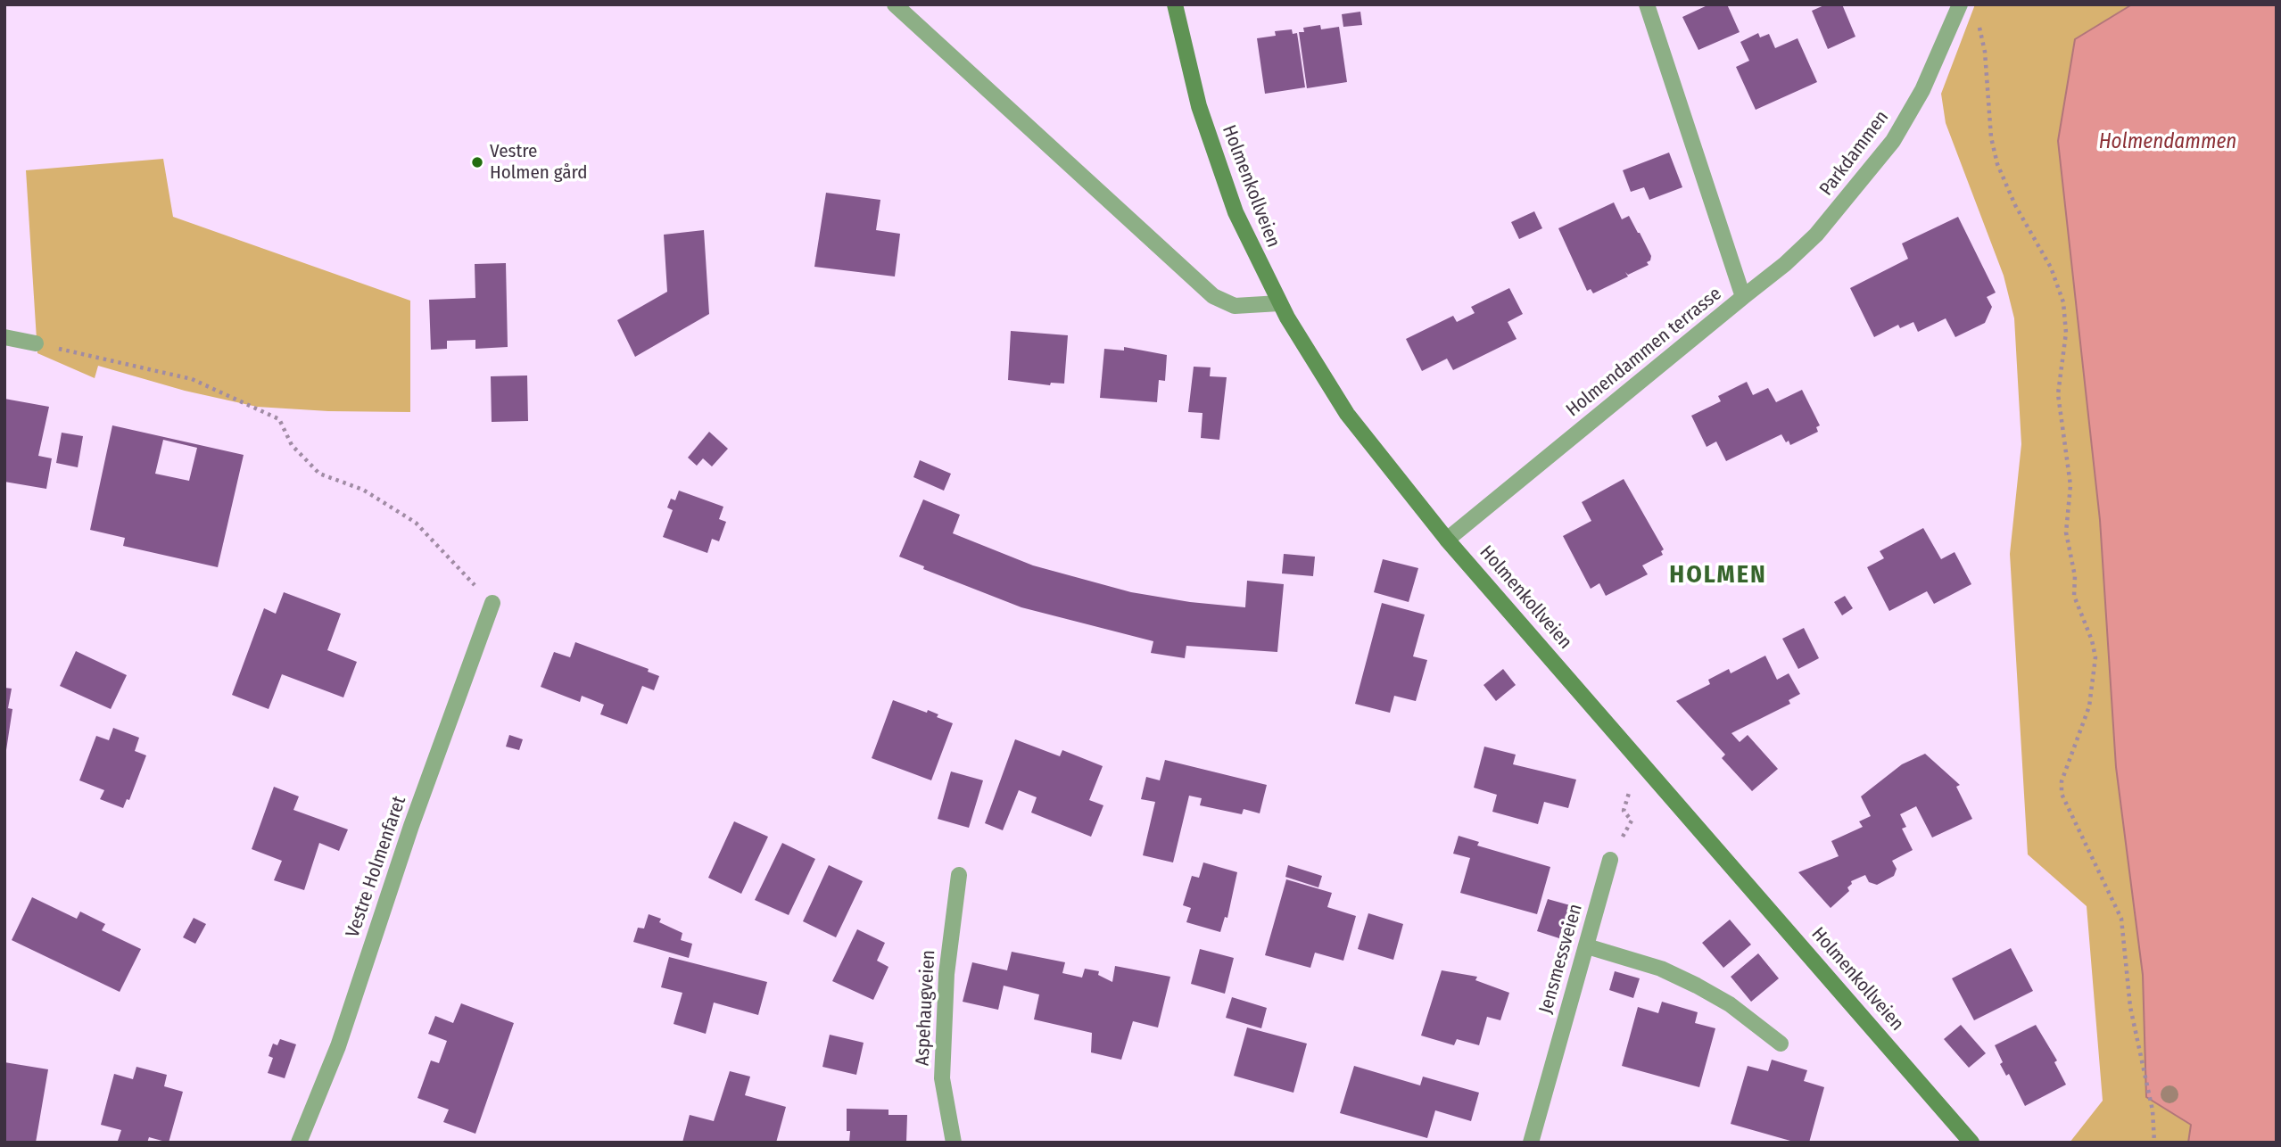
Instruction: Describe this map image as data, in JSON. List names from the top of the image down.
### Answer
{
  "streets": {
    "main road": ["Holmenkollveien"],
    "street": [
      "Parkdammen",
      "Holmendammen terrasse",
      "Vestre Holmenfaret",
      "Jensmessveien",
      "Aspehaugveien"
    ]
  },
  "crossings": [
    ["Parkdammen", "Holmendammen terrasse"],
    ["Holmenkollveien", "Holmendammen terrasse"]
  ],
  "districts": ["HOLMEN"],
  "water": ["Holmendammen"],
  "places": ["Vestre Holmen gård"]
}
